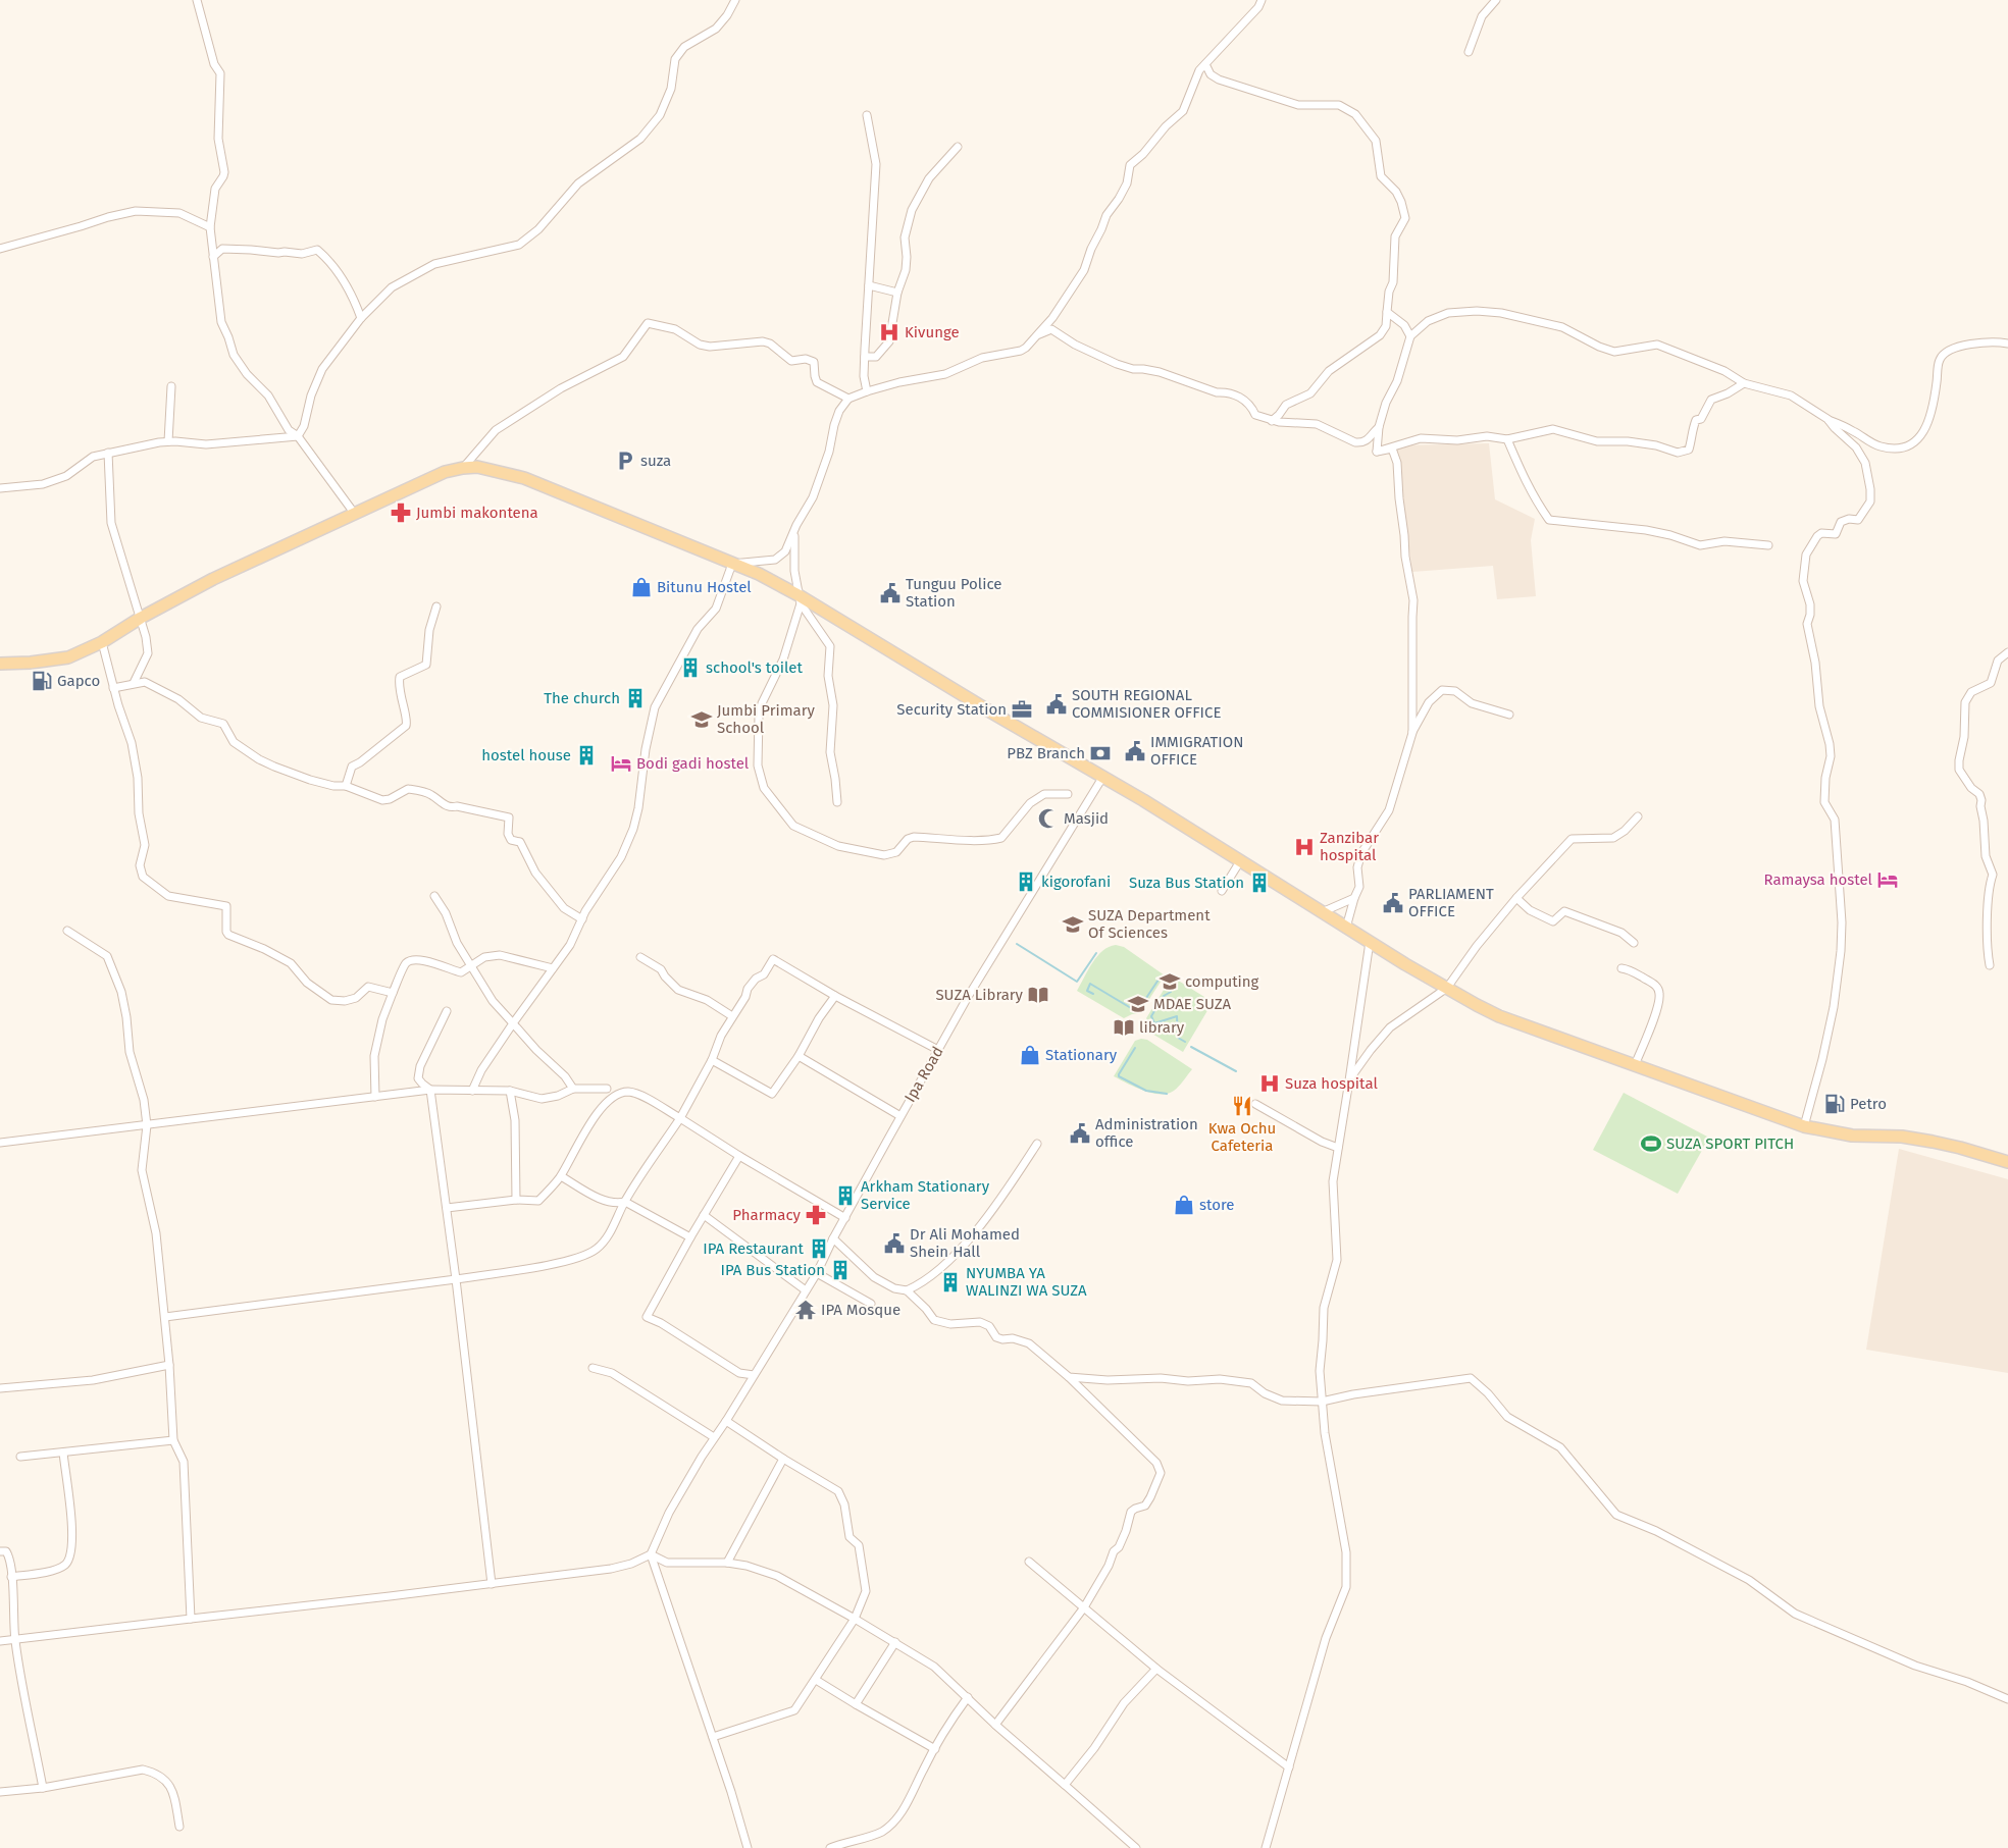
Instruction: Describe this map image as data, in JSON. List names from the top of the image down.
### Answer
{
  "streets": {
    "street": ["Ipa Road"]
  },
  "places": {
    "hospital": ["Kivunge", "Zanzibar hospital", "Suza hospital"],
    "parking": ["suza"],
    "pharmacy": ["Jumbi makontena", "Pharmacy"],
    "shop": ["Bitunu Hostel", "Stationary", "store"],
    "public building": [
      "Tunguu Police Station",
      "SOUTH REGIONAL COMMISIONER OFFICE",
      "IMMIGRATION OFFICE",
      "PARLIAMENT OFFICE",
      "Administration office",
      "Dr Ali Mohamed Shein Hall"
    ],
    "building": [
      "school's toilet",
      "The church",
      "hostel house",
      "kigorofani",
      "Suza Bus Station",
      "Arkham Stationary Service",
      "IPA Restaurant",
      "IPA Bus Station",
      "NYUMBA YA WALINZI WA SUZA"
    ],
    "fuel station": ["Gapco", "Petro"],
    "office": ["Security Station"],
    "school or university": [
      "Jumbi Primary School",
      "SUZA Department Of Sciences",
      "computing",
      "MDAE SUZA"
    ],
    "bank": ["PBZ Branch"],
    "hotel": ["Bodi gadi hostel", "Ramaysa hostel"],
    "mosque": ["Masjid"],
    "library": ["SUZA Library", "library"],
    "restaurant": ["Kwa Ochu Cafeteria"],
    "sports": ["SUZA SPORT PITCH"],
    "temple": ["IPA Mosque"]
  }
}
